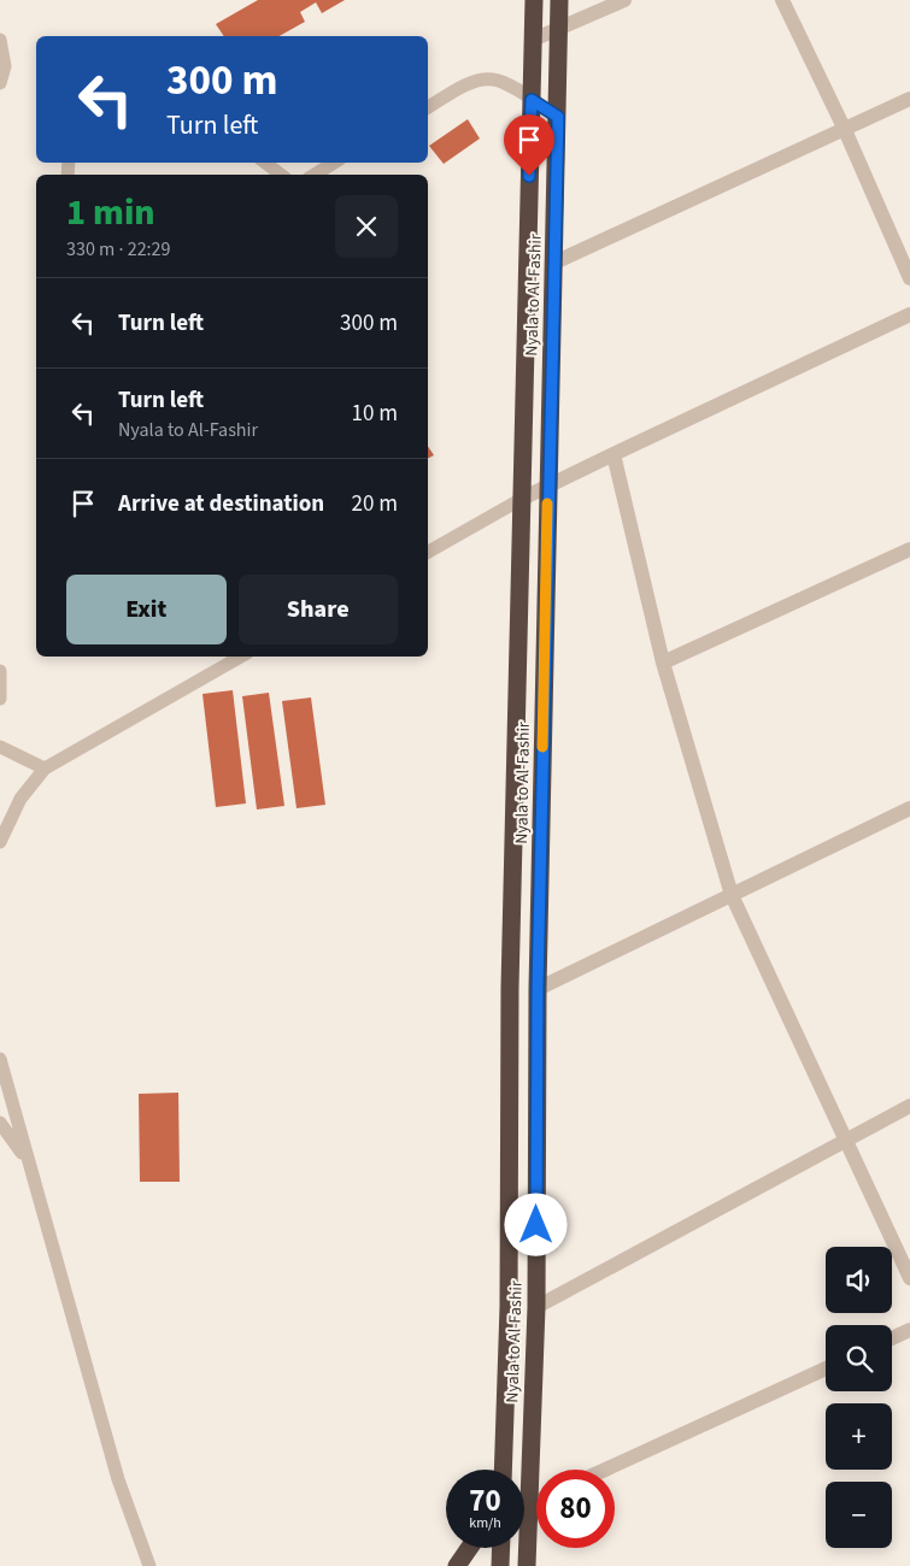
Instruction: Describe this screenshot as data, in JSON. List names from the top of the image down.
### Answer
{
  "streets": {
    "highway": ["Nyala to Al-Fashir"]
  },
  "page": {
    "turn": ["300 m", "Turn left"],
    "heading": ["1 min", "330 m · 22:29"],
    "list": [
      {
        "name": "Turn left",
        "value": "300 m"
      },
      {
        "name": "Turn left",
        "note": "Nyala to Al-Fashir",
        "value": "10 m"
      },
      {
        "name": "Arrive at destination",
        "value": "20 m"
      }
    ],
    "buttons": ["Exit", "Share"],
    "map_buttons": ["+", "−"],
    "speed": "70 km/h",
    "limit": "80"
  }
}
